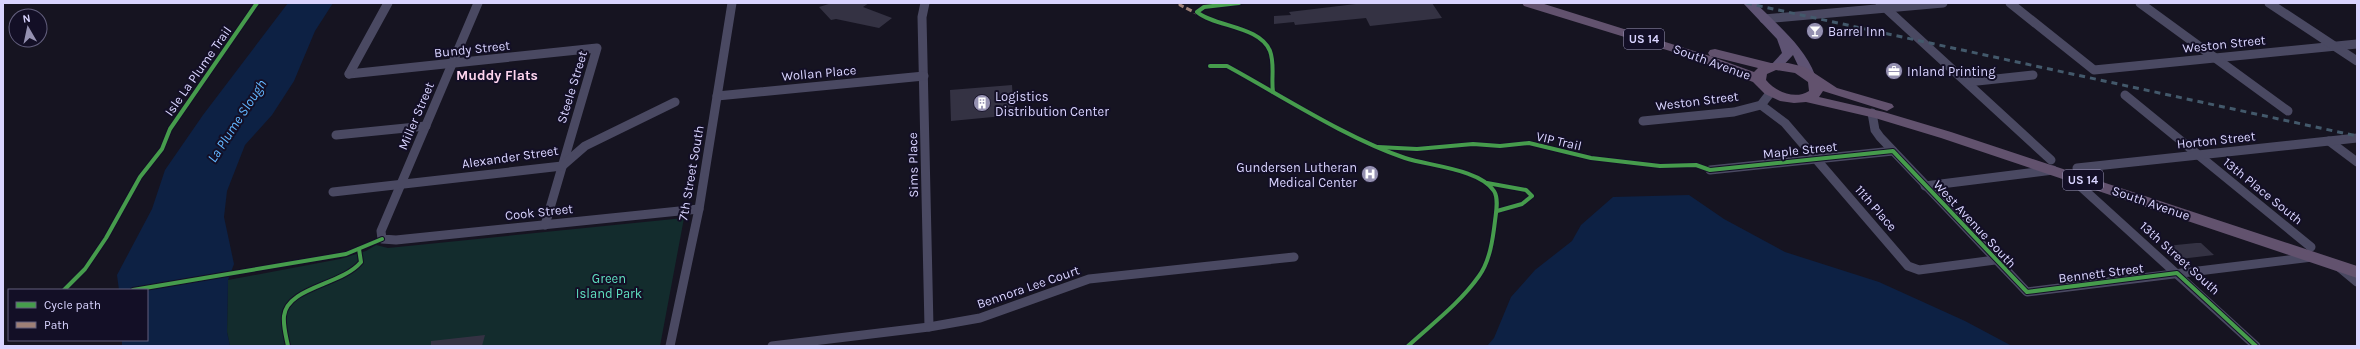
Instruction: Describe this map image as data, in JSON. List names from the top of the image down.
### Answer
{
  "streets": {
    "highway": ["US 14", "South Avenue"],
    "street": [
      "Weston Street",
      "Bundy Street",
      "Wollan Place",
      "Steele Street",
      "Miller Street",
      "Horton Street",
      "Maple Street",
      "Alexander Street",
      "Sims Place",
      "7th Street South",
      "13th Place South",
      "11th Place",
      "Cook Street",
      "West Avenue South",
      "13th Street South",
      "Bennett Street",
      "Bennora Lee Court"
    ],
    "cycle path": ["Isle La Plume Trail", "VIP Trail"]
  },
  "crossings": [
    ["Weston Street", "11th Place"],
    ["Bundy Street", "Steele Street"],
    ["Bundy Street", "Miller Street"],
    ["South Avenue", "Horton Street"],
    ["South Avenue", "13th Place South"],
    ["South Avenue", "West Avenue South"],
    ["South Avenue", "13th Street South"],
    ["South Avenue", "Bennett Street"],
    ["Wollan Place", "Sims Place"],
    ["Wollan Place", "7th Street South"],
    ["Steele Street", "Alexander Street"],
    ["Steele Street", "Cook Street"],
    ["Miller Street", "Alexander Street"],
    ["Miller Street", "Cook Street"],
    ["Horton Street", "13th Place South"],
    ["Horton Street", "West Avenue South"],
    ["Horton Street", "13th Street South"],
    ["Maple Street", "11th Place"],
    ["Maple Street", "West Avenue South"],
    ["Sims Place", "Bennora Lee Court"],
    ["7th Street South", "Cook Street"],
    ["13th Place South", "Bennett Street"],
    ["11th Place", "West Avenue South"],
    ["West Avenue South", "Bennett Street"],
    ["13th Street South", "Bennett Street"]
  ],
  "districts": ["Muddy Flats"],
  "water": ["La Plume Slough"],
  "parks": ["Green Island Park"],
  "places": {
    "bar": ["Barrel Inn"],
    "office": ["Inland Printing"],
    "building": ["Logistics Distribution Center"],
    "hospital": ["Gundersen Lutheran Medical Center"]
  },
  "legend": ["Cycle path", "Path"],
  "north": "top"
}
